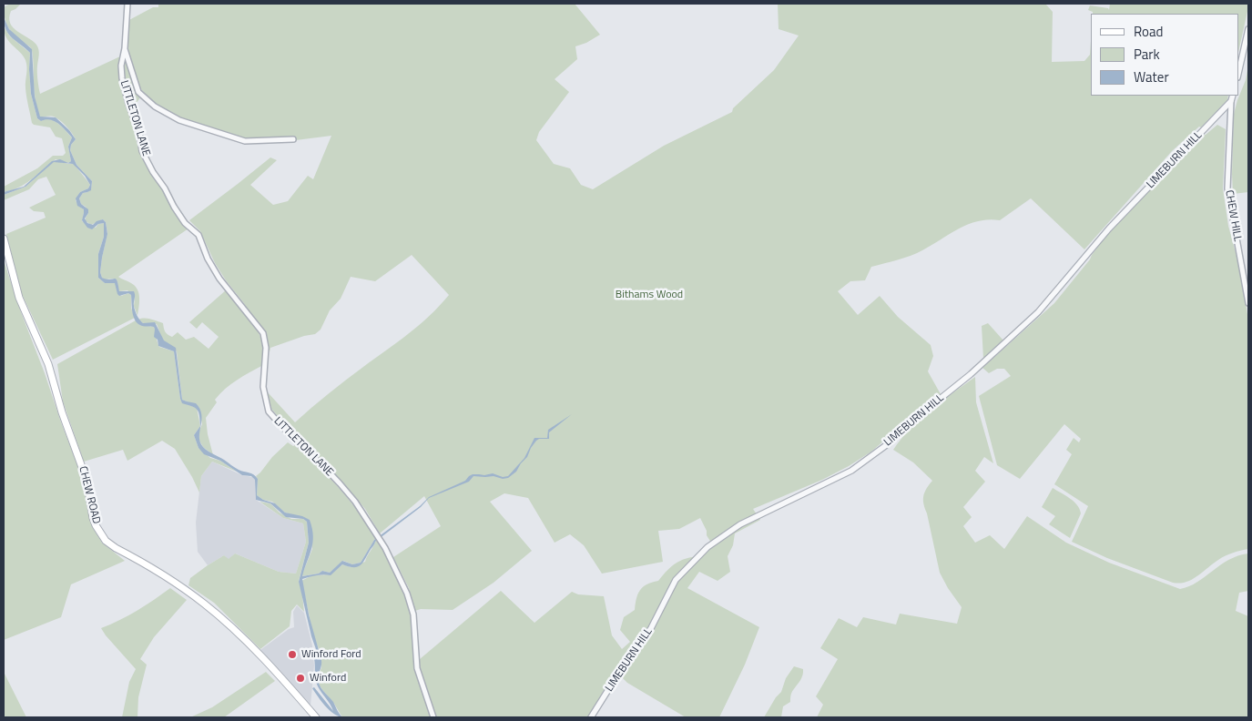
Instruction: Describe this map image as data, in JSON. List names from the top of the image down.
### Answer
{
  "streets": {
    "main road": ["CHEW ROAD"],
    "street": ["LITTLETON LANE", "LIMEBURN HILL", "CHEW HILL"]
  },
  "crossings": [
    ["LIMEBURN HILL", "CHEW HILL"]
  ],
  "parks": ["Bithams Wood"],
  "places": ["Winford Ford", "Winford"],
  "legend": ["Road", "Park", "Water"]
}
